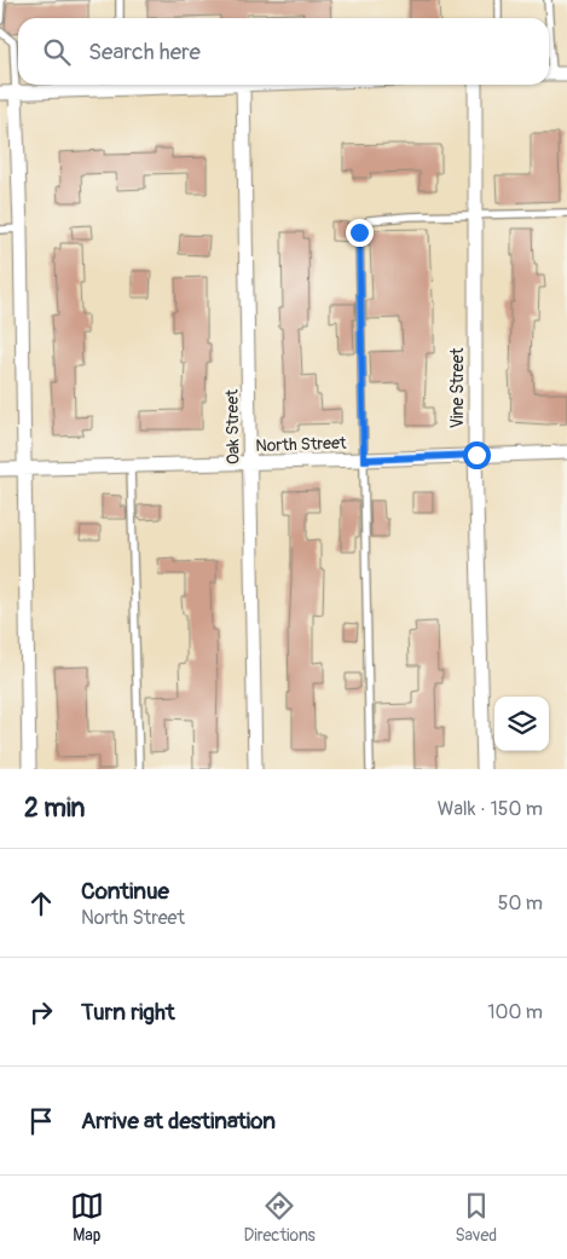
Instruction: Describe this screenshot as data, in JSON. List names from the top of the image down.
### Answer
{
  "streets": {
    "street": ["Vine Street", "Oak Street", "North Street"]
  },
  "crossings": [
    ["Vine Street", "North Street"],
    ["Oak Street", "North Street"]
  ],
  "page": {
    "search": "Search here",
    "heading": ["2 min", "Walk · 150 m"],
    "list": [
      ["Continue", "North Street", "50 m"],
      ["Turn right", "100 m"],
      "Arrive at destination"
    ],
    "nav": ["Map", "Directions", "Saved"]
  }
}
